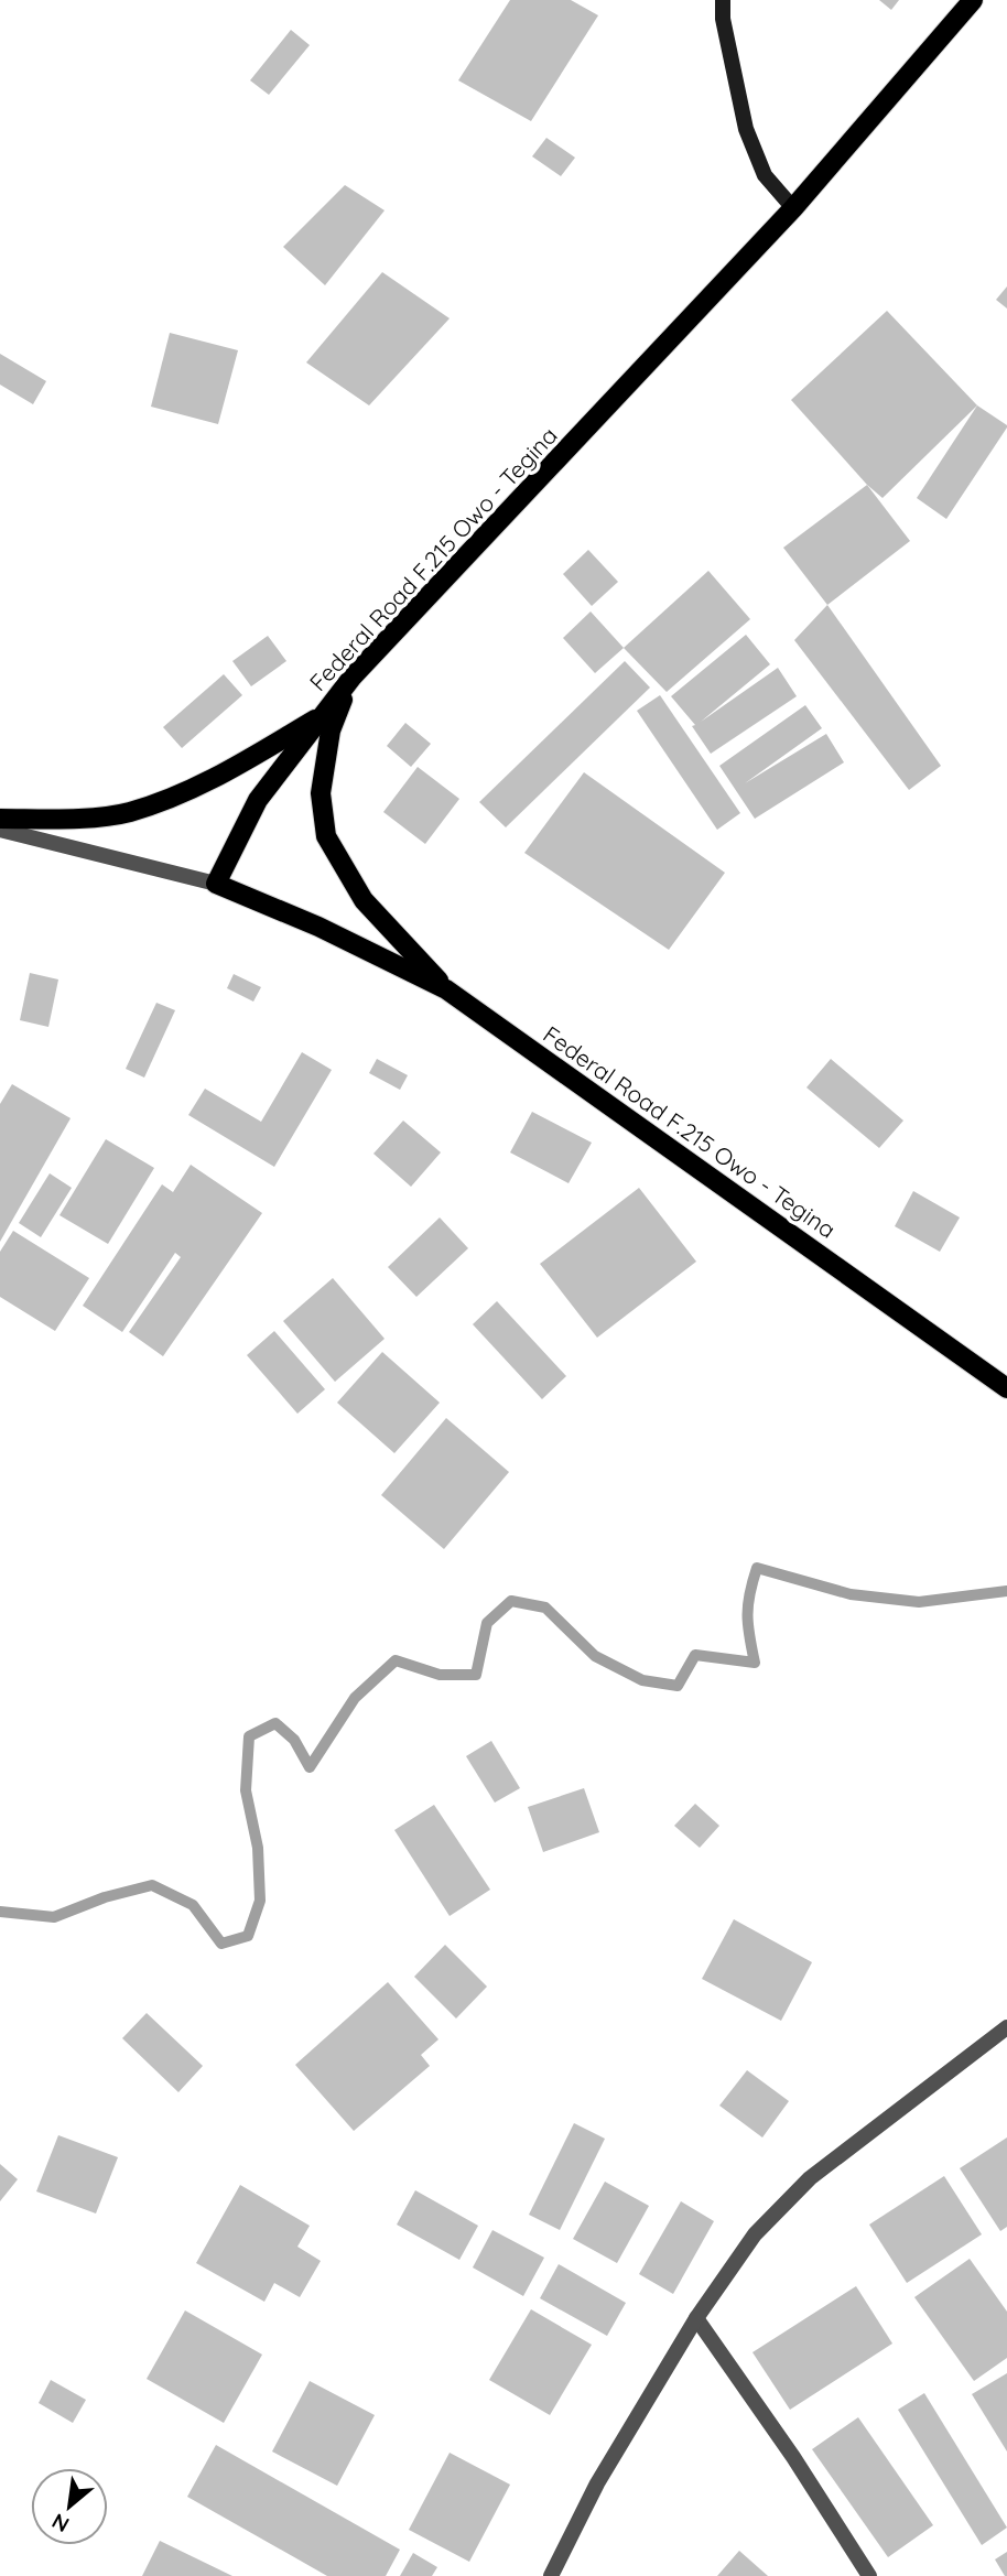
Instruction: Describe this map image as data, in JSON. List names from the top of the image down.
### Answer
{
  "streets": {
    "main road": ["Federal Road F.215 Owo - Tegina"]
  },
  "north": "bottom left"
}
